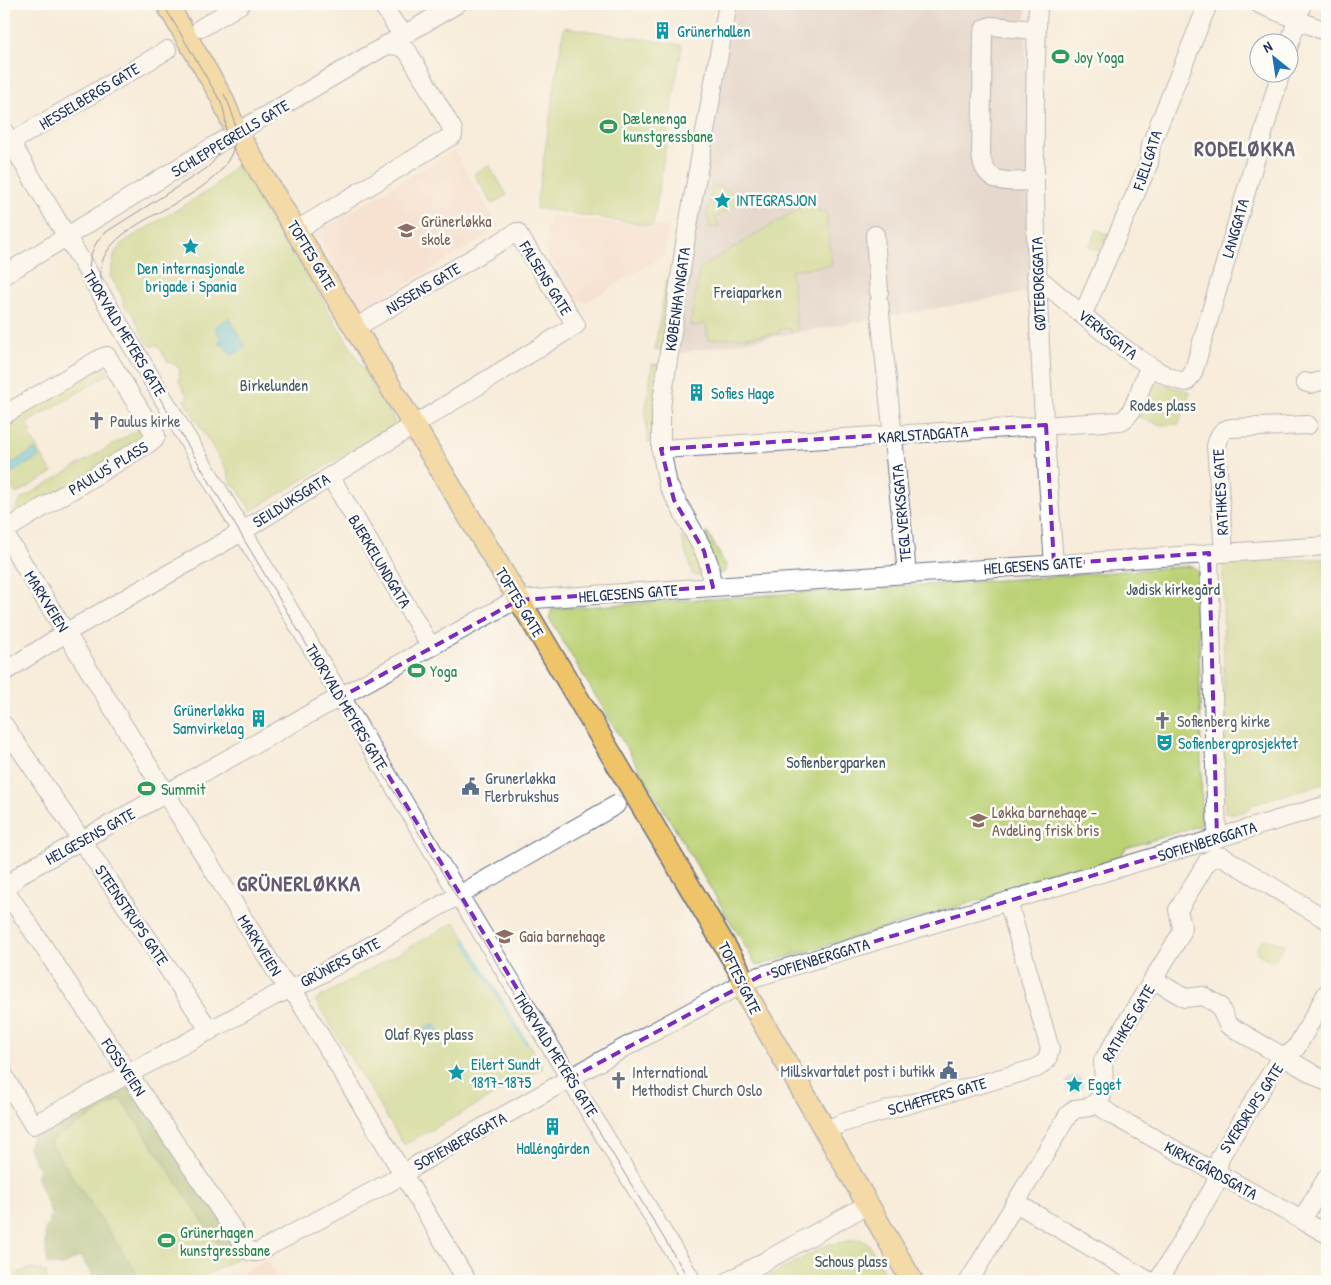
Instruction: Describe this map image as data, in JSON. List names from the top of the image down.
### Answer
{
  "streets": {
    "main road": ["TOFTES GATE"],
    "street": [
      "HESSELBERGS GATE",
      "SCHLEPPEGRELLS GATE",
      "FJELLGATA",
      "LANGGATA",
      "FALSENS GATE",
      "GØTEBORGGATA",
      "NISSENS GATE",
      "KØBENHAVNGATA",
      "THORVALD MEYERS GATE",
      "VERKSGATA",
      "KARLSTADGATA",
      "PAULUS' PLASS",
      "RATHKES GATE",
      "SEILDUKSGATA",
      "TEGLVERKSGATA",
      "BJERKELUNDGATA",
      "HELGESENS GATE",
      "MARKVEIEN",
      "SOFIENBERGGATA",
      "STEENSTRUPS GATE",
      "GRÜNERS GATE",
      "FOSSVEIEN",
      "SCHÆFFERS GATE",
      "SVERDRUPS GATE",
      "KIRKEGÅRDSGATA"
    ]
  },
  "crossings": [
    ["HESSELBERGS GATE", "THORVALD MEYERS GATE"],
    ["SCHLEPPEGRELLS GATE", "TOFTES GATE"],
    ["SCHLEPPEGRELLS GATE", "THORVALD MEYERS GATE"],
    ["FJELLGATA", "VERKSGATA"],
    ["LANGGATA", "VERKSGATA"],
    ["TOFTES GATE", "NISSENS GATE"],
    ["TOFTES GATE", "SEILDUKSGATA"],
    ["TOFTES GATE", "HELGESENS GATE"],
    ["TOFTES GATE", "SOFIENBERGGATA"],
    ["TOFTES GATE", "SCHÆFFERS GATE"],
    ["FALSENS GATE", "NISSENS GATE"],
    ["FALSENS GATE", "SEILDUKSGATA"],
    ["GØTEBORGGATA", "VERKSGATA"],
    ["GØTEBORGGATA", "KARLSTADGATA"],
    ["GØTEBORGGATA", "HELGESENS GATE"],
    ["KØBENHAVNGATA", "KARLSTADGATA"],
    ["KØBENHAVNGATA", "HELGESENS GATE"],
    ["THORVALD MEYERS GATE", "SEILDUKSGATA"],
    ["THORVALD MEYERS GATE", "HELGESENS GATE"],
    ["THORVALD MEYERS GATE", "SOFIENBERGGATA"],
    ["THORVALD MEYERS GATE", "GRÜNERS GATE"],
    ["VERKSGATA", "KARLSTADGATA"],
    ["KARLSTADGATA", "TEGLVERKSGATA"],
    ["PAULUS' PLASS", "MARKVEIEN"],
    ["RATHKES GATE", "HELGESENS GATE"],
    ["RATHKES GATE", "SOFIENBERGGATA"],
    ["RATHKES GATE", "KIRKEGÅRDSGATA"],
    ["SEILDUKSGATA", "BJERKELUNDGATA"],
    ["SEILDUKSGATA", "MARKVEIEN"],
    ["TEGLVERKSGATA", "HELGESENS GATE"],
    ["BJERKELUNDGATA", "HELGESENS GATE"],
    ["HELGESENS GATE", "MARKVEIEN"],
    ["HELGESENS GATE", "STEENSTRUPS GATE"],
    ["HELGESENS GATE", "FOSSVEIEN"],
    ["MARKVEIEN", "SOFIENBERGGATA"],
    ["MARKVEIEN", "GRÜNERS GATE"],
    ["SOFIENBERGGATA", "FOSSVEIEN"],
    ["SOFIENBERGGATA", "SCHÆFFERS GATE"],
    ["STEENSTRUPS GATE", "GRÜNERS GATE"],
    ["GRÜNERS GATE", "FOSSVEIEN"],
    ["SVERDRUPS GATE", "KIRKEGÅRDSGATA"]
  ],
  "districts": ["RODELØKKA", "GRÜNERLØKKA"],
  "parks": [
    "Freiaparken",
    "Birkelunden",
    "Rodes plass",
    "Jødisk kirkegård",
    "Sofienbergparken",
    "Olaf Ryes plass",
    "Schous plass"
  ],
  "places": {
    "building": [
      "Grünerhallen",
      "Sofies Hage",
      "Grünerløkka Samvirkelag",
      "Halléngården"
    ],
    "sports": [
      "Joy Yoga",
      "Dælenenga kunstgressbane",
      "Yoga",
      "Summit",
      "Grünerhagen kunstgressbane"
    ],
    "place": [
      "INTEGRASJON",
      "Den internasjonale brigade i Spania",
      "Eilert Sundt 1817-1875",
      "Egget"
    ],
    "school or university": ["Grünerløkka skole", "Løkka barnehage - Avdeling frisk bris", "Gaia barnehage"],
    "church": ["Paulus kirke", "Sofienberg kirke", "International Methodist Church Oslo"],
    "theatre": ["Sofienbergprosjektet"],
    "public building": ["Grunerløkka Flerbrukshus", "Millskvartalet post i butikk"]
  },
  "north": "top left"
}
